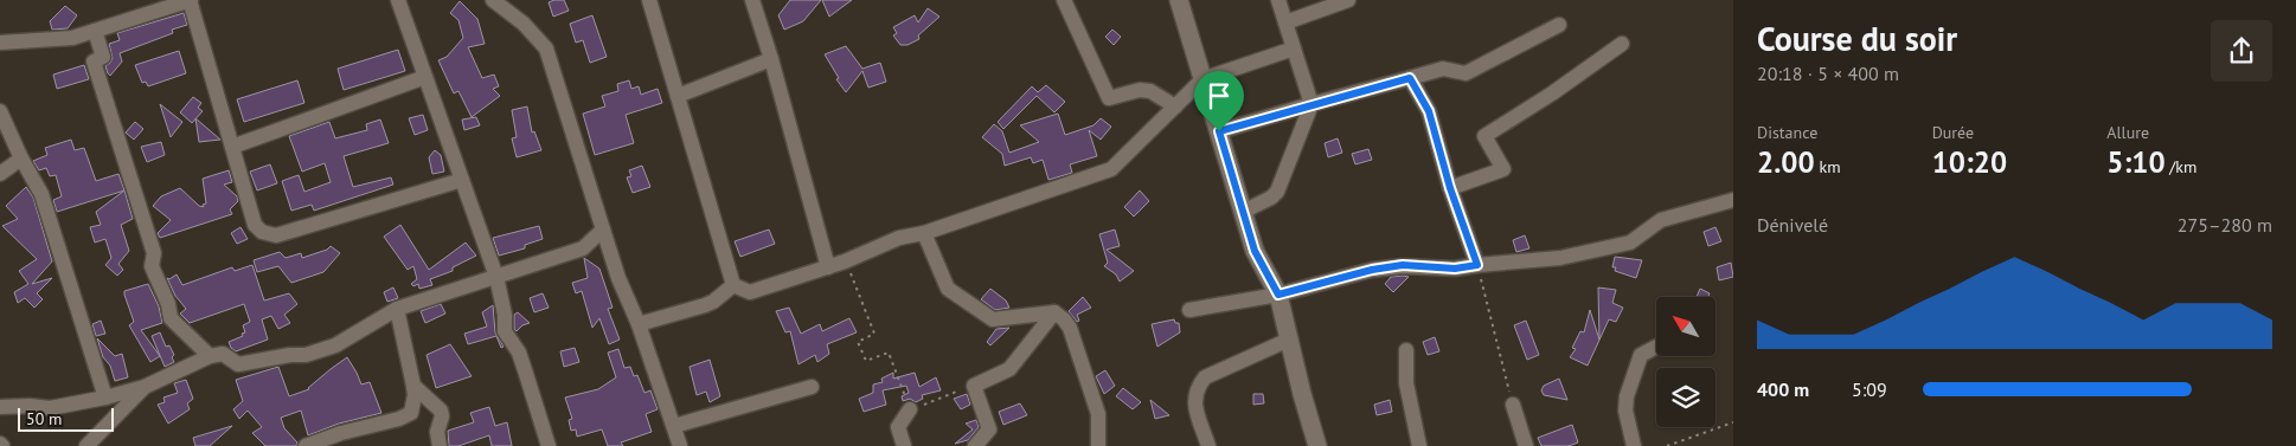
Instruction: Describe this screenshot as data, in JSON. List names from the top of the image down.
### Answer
{
  "scale_bar": "50 m",
  "north": "top left",
  "page": {
    "heading": ["Course du soir", "20:18 · 5 × 400 m"],
    "stats": [
      ["Distance", "2.00 km"],
      ["Durée", "10:20"],
      ["Allure", "5:10 /km"]
    ],
    "chart": ["Dénivelé", "275–280 m"],
    "list": [
      {
        "name": "400 m",
        "note": "5:09"
      }
    ],
    "scale": "50 m"
  }
}
